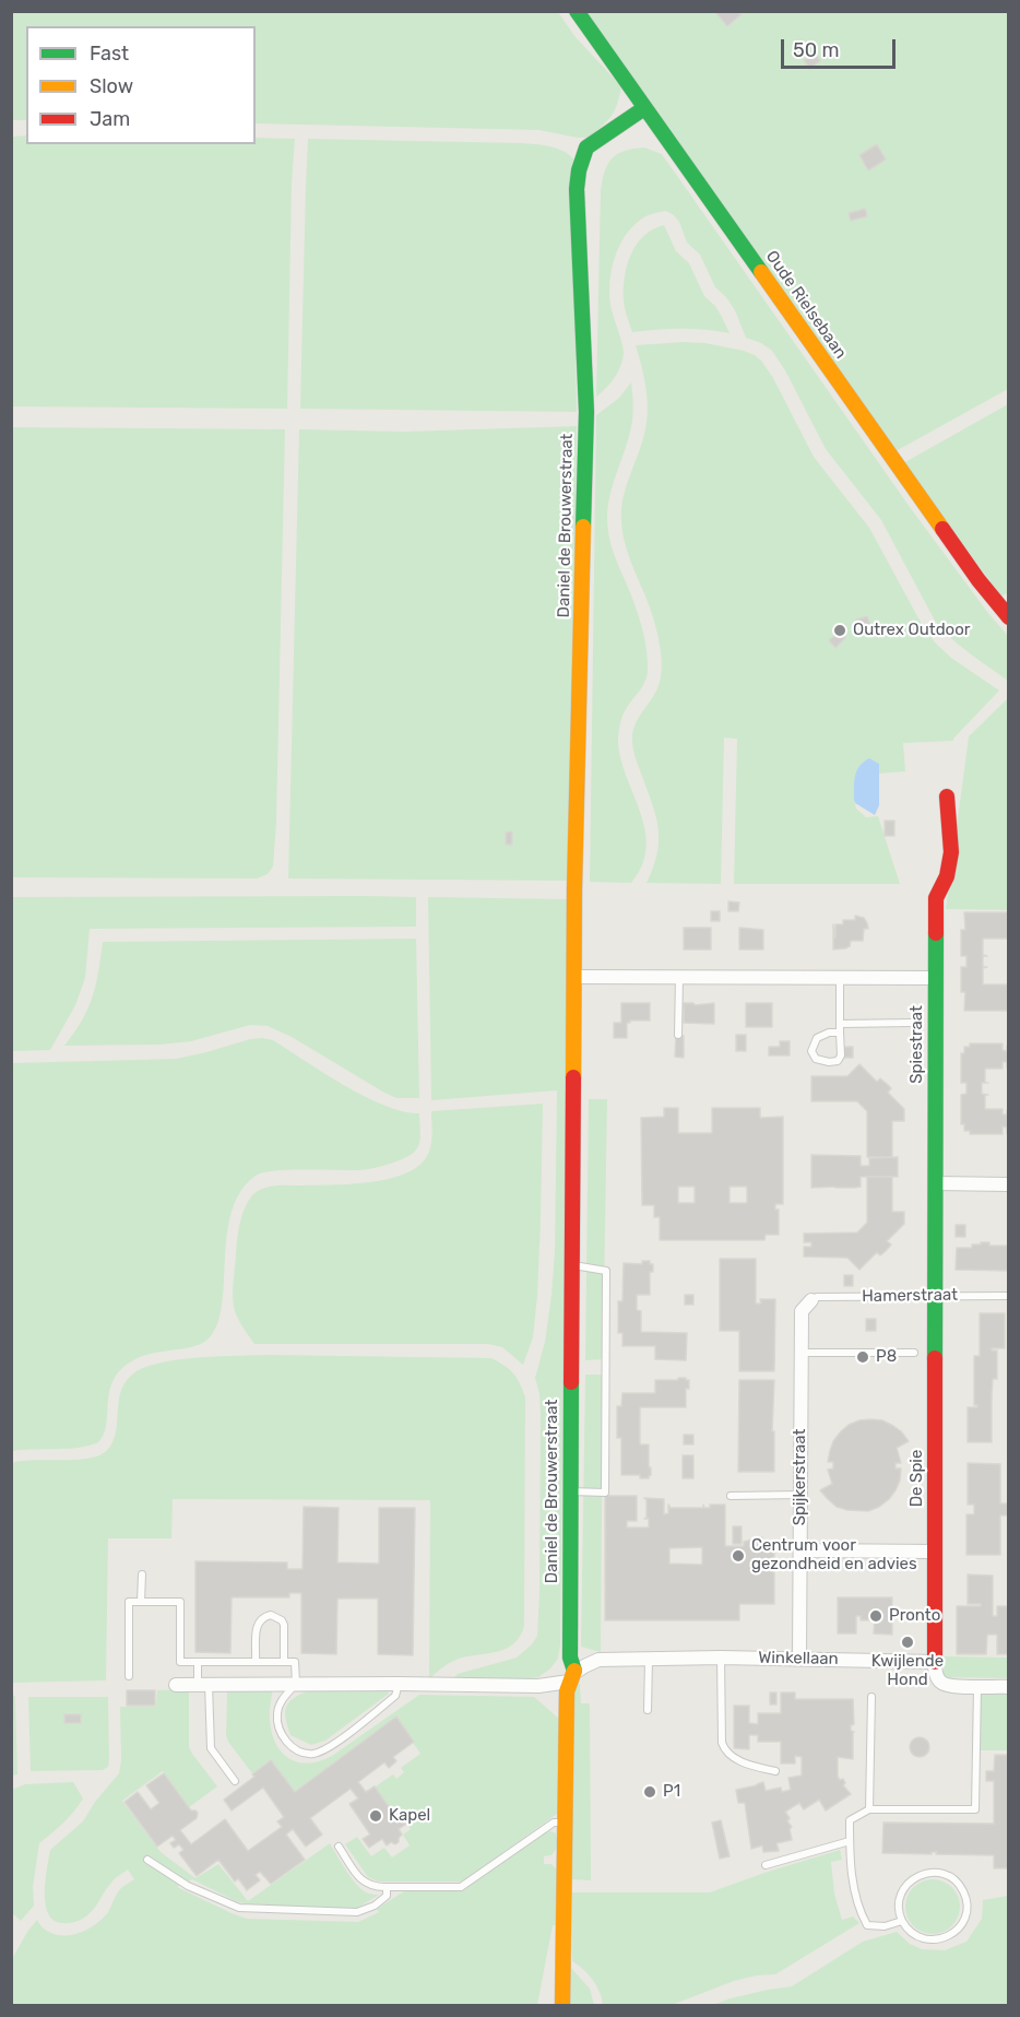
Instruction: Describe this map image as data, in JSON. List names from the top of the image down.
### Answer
{
  "streets": {
    "street": [
      "Oude Rielsebaan",
      "Daniel de Brouwerstraat",
      "Spiestraat",
      "Spijkerstraat",
      "De Spie",
      "Winkellaan"
    ],
    "lane": ["Hamerstraat"]
  },
  "crossings": [
    ["Oude Rielsebaan", "Daniel de Brouwerstraat"],
    ["Daniel de Brouwerstraat", "Winkellaan"],
    ["Spiestraat", "Hamerstraat"],
    ["Spiestraat", "De Spie"],
    ["Hamerstraat", "Spijkerstraat"],
    ["Hamerstraat", "De Spie"],
    ["Spijkerstraat", "Winkellaan"],
    ["De Spie", "Winkellaan"]
  ],
  "places": [
    "Outrex Outdoor",
    "P8",
    "Centrum voor gezondheid en advies",
    "Pronto",
    "Kwijlende Hond",
    "P1",
    "Kapel"
  ],
  "legend": ["Fast", "Slow", "Jam"],
  "scale_bar": "50 m"
}
